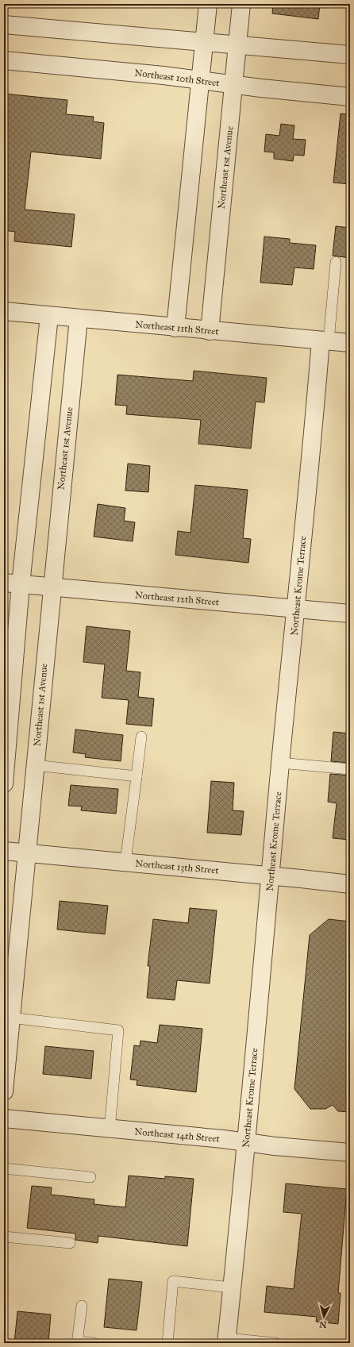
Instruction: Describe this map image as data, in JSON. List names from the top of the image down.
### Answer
{
  "streets": {
    "street": [
      "Northeast 10th Street",
      "Northeast 1st Avenue",
      "Northeast 11th Street",
      "Northeast Krome Terrace",
      "Northeast 12th Street",
      "Northeast 13th Street",
      "Northeast 14th Street"
    ]
  },
  "crossings": [
    ["Northeast 10th Street", "Northeast 1st Avenue"],
    ["Northeast 1st Avenue", "Northeast 11th Street"],
    ["Northeast 1st Avenue", "Northeast 12th Street"],
    ["Northeast 1st Avenue", "Northeast 13th Street"],
    ["Northeast 11th Street", "Northeast Krome Terrace"],
    ["Northeast Krome Terrace", "Northeast 12th Street"],
    ["Northeast Krome Terrace", "Northeast 13th Street"],
    ["Northeast Krome Terrace", "Northeast 14th Street"]
  ],
  "north": "bottom"
}
